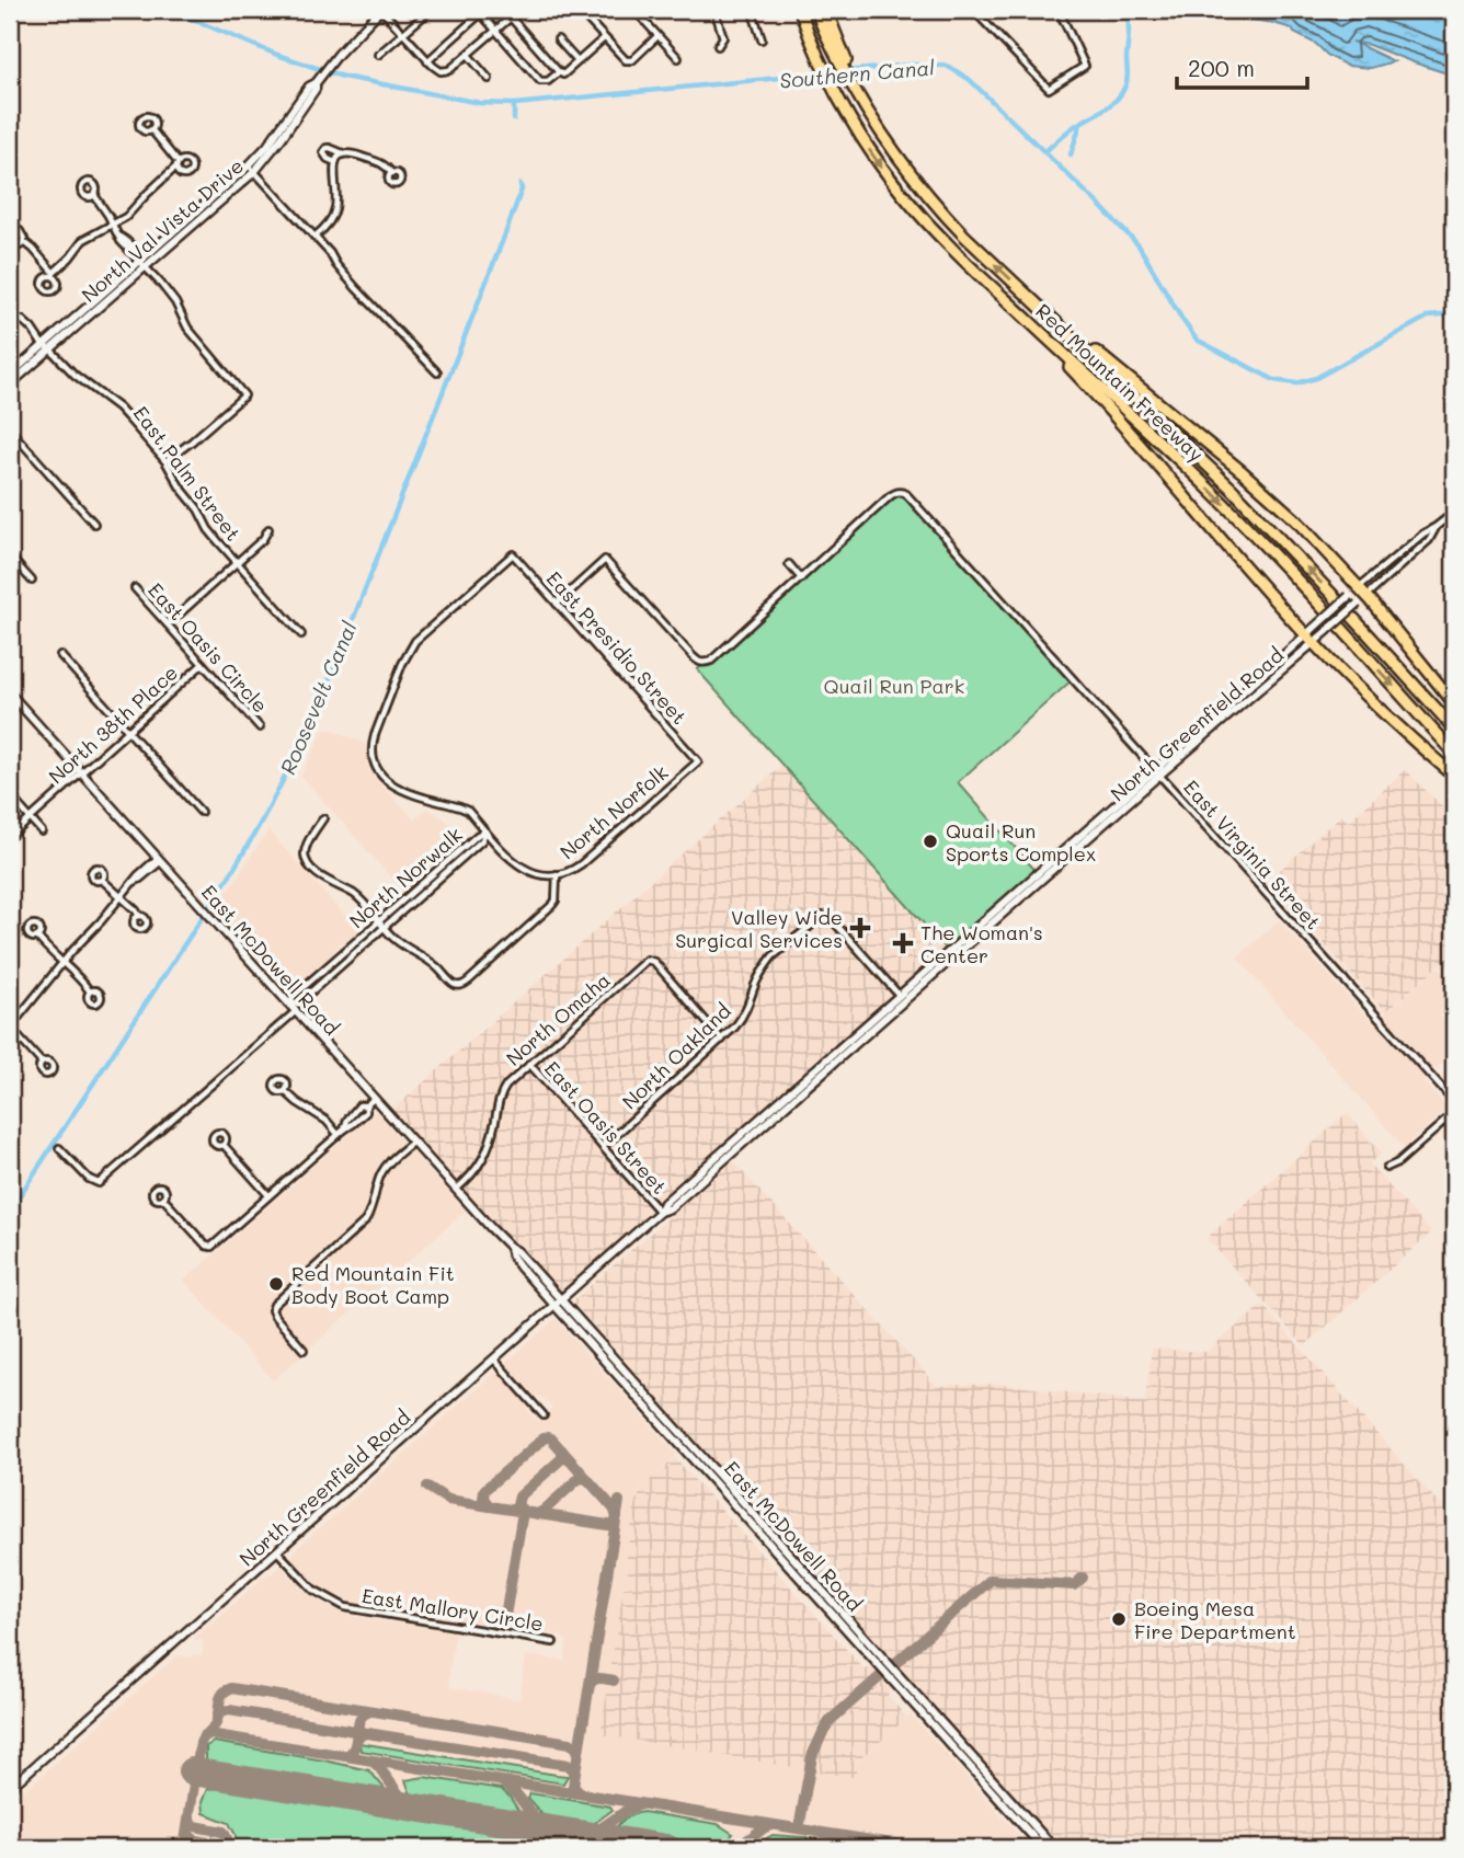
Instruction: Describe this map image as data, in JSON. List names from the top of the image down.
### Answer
{
  "streets": {
    "highway": ["Red Mountain Freeway"],
    "main road": ["North Val Vista Drive", "North Greenfield Road", "East McDowell Road"],
    "street": [
      "East Palm Street",
      "East Oasis Circle",
      "East Presidio Street",
      "North 38th Place",
      "North Norfolk",
      "East Virginia Street",
      "North Norwalk",
      "North Omaha",
      "North Oakland",
      "East Oasis Street",
      "East Mallory Circle"
    ]
  },
  "crossings": [
    ["North Val Vista Drive", "East Palm Street"],
    ["East Oasis Circle", "North 38th Place"],
    ["East Presidio Street", "North Norfolk"],
    ["East Presidio Street", "North Norwalk"],
    ["North 38th Place", "East McDowell Road"],
    ["North Greenfield Road", "East Virginia Street"],
    ["North Greenfield Road", "East McDowell Road"],
    ["North Greenfield Road", "North Oakland"],
    ["North Greenfield Road", "East Oasis Street"],
    ["North Greenfield Road", "East Mallory Circle"],
    ["North Norfolk", "North Norwalk"],
    ["North Norwalk", "East McDowell Road"],
    ["East McDowell Road", "North Omaha"],
    ["North Omaha", "North Oakland"],
    ["North Omaha", "East Oasis Street"],
    ["North Oakland", "East Oasis Street"]
  ],
  "water": ["Southern Canal", "Roosevelt Canal"],
  "parks": ["Quail Run Park"],
  "places": {
    "other": ["Quail Run Sports Complex", "Red Mountain Fit Body Boot Camp", "Boeing Mesa Fire Department"],
    "health": ["Valley Wide Surgical Services", "The Woman's Center"]
  },
  "scale_bar": "200 m"
}
